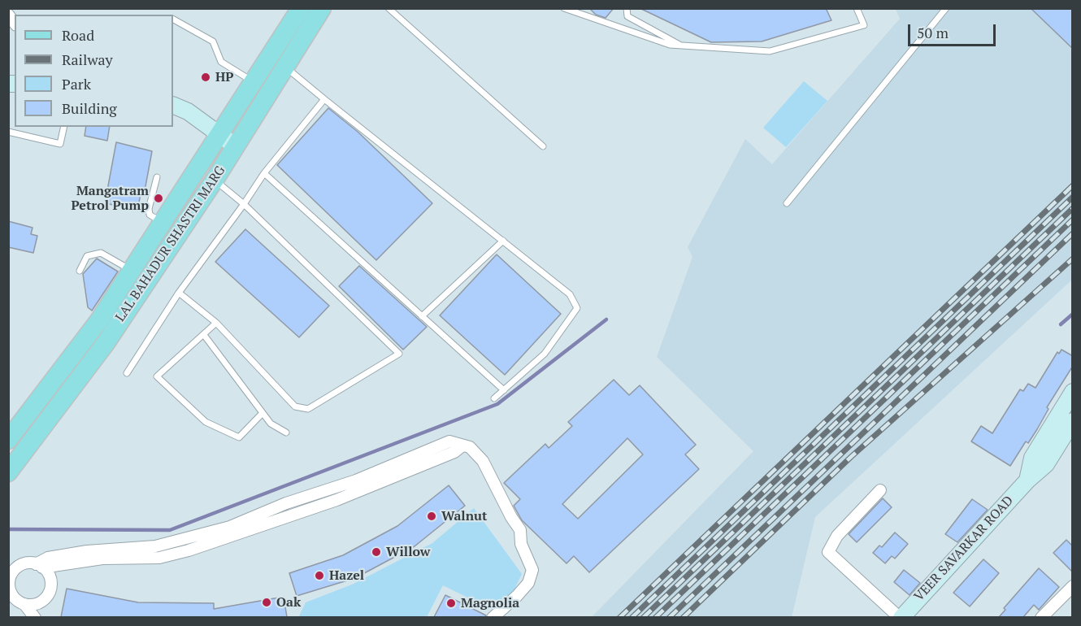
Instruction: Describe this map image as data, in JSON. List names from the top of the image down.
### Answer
{
  "streets": {
    "main road": ["LAL BAHADUR SHASTRI MARG"],
    "street": ["VEER SAVARKAR ROAD"]
  },
  "places": [
    "HP",
    "Mangatram Petrol Pump",
    "Walnut",
    "Willow",
    "Hazel",
    "Oak",
    "Magnolia"
  ],
  "legend": [
    "Road",
    "Railway",
    "Park",
    "Building"
  ],
  "scale_bar": "50 m"
}
